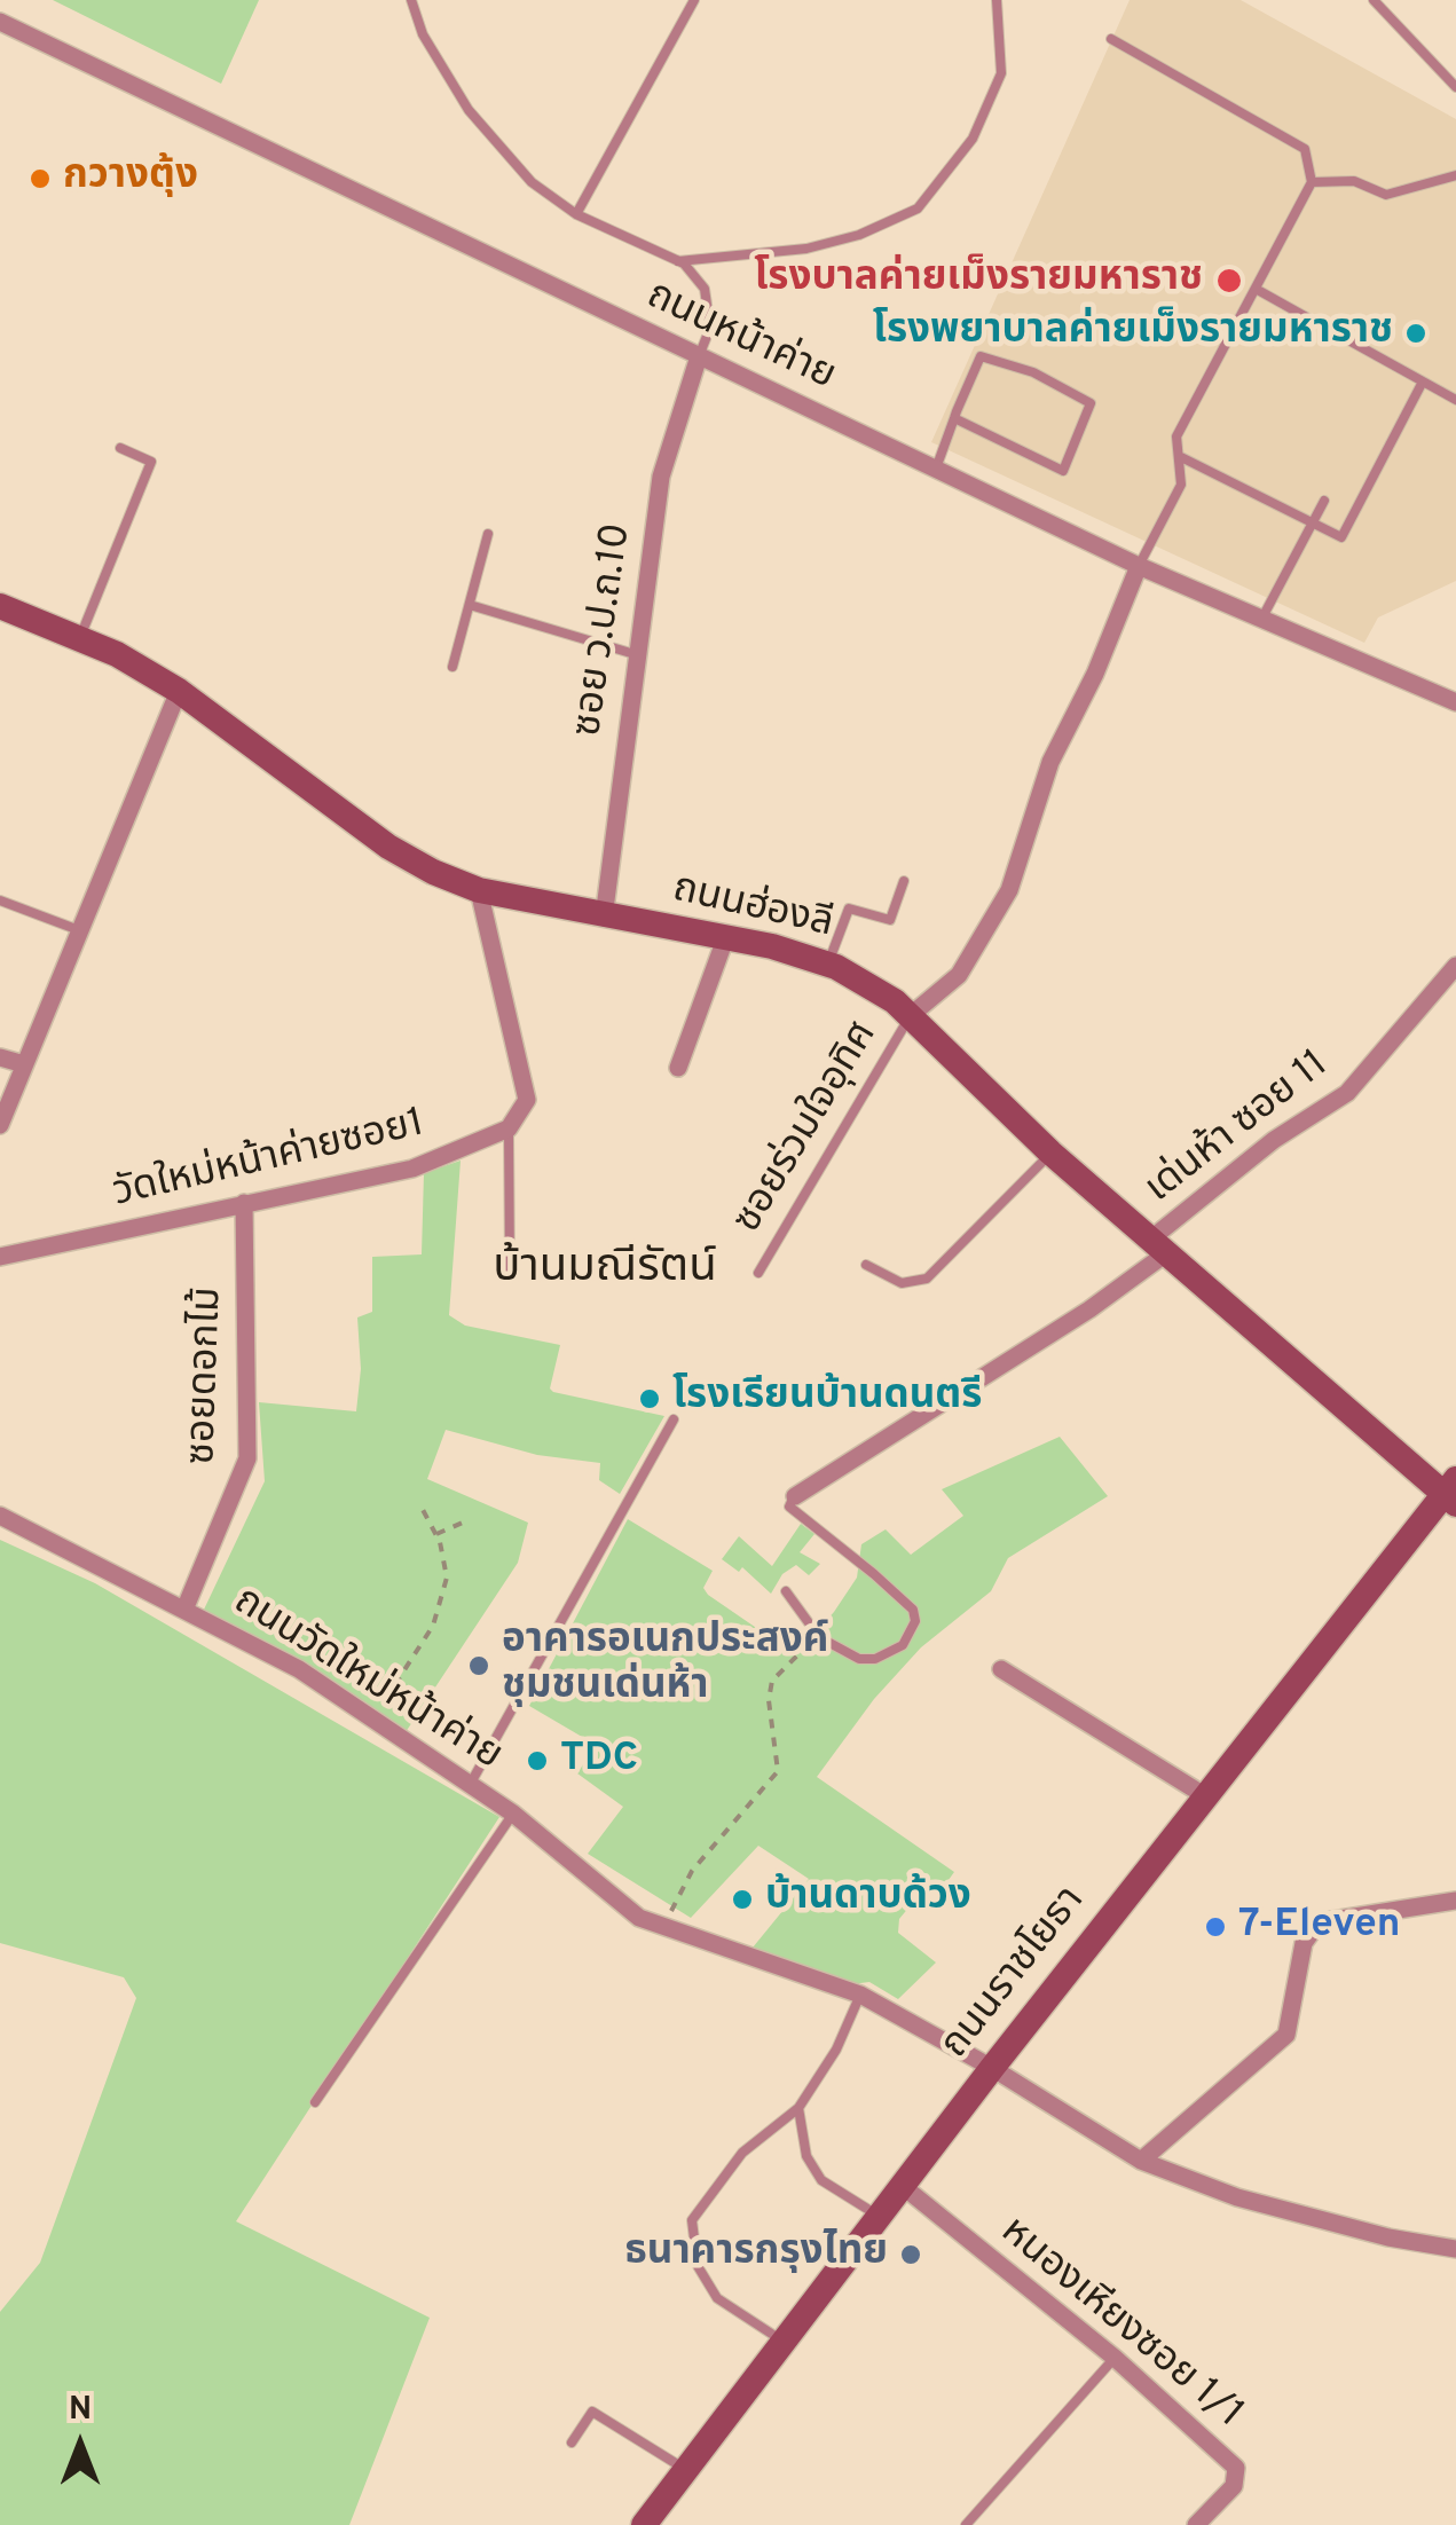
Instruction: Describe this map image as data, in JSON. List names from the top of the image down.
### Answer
{
  "streets": {
    "street": [
      "ถนนหน้าค่าย",
      "ซอย ว.ป.ถ.10",
      "ถนนฮ่องลี",
      "เด่นห้า ซอย 11",
      "วัดใหม่หน้าค่ายซอย1",
      "ซอยดอกไม้",
      "ถนนวัดใหม่หน้าค่าย",
      "ถนนราชโยธา",
      "หนองเหียงซอย 1/1"
    ],
    "lane": ["ซอยร่วมใจอุทิศ"]
  },
  "crossings": [
    ["ถนนหน้าค่าย", "ซอย ว.ป.ถ.10"],
    ["ซอย ว.ป.ถ.10", "ถนนฮ่องลี"],
    ["ถนนฮ่องลี", "ซอยร่วมใจอุทิศ"],
    ["ถนนฮ่องลี", "เด่นห้า ซอย 11"],
    ["ถนนฮ่องลี", "ถนนราชโยธา"],
    ["วัดใหม่หน้าค่ายซอย1", "ซอยดอกไม้"],
    ["ซอยดอกไม้", "ถนนวัดใหม่หน้าค่าย"],
    ["ถนนวัดใหม่หน้าค่าย", "ถนนราชโยธา"],
    ["ถนนราชโยธา", "หนองเหียงซอย 1/1"]
  ],
  "districts": ["บ้านมณีรัตน์"],
  "places": [
    "กวางตุ้ง",
    "โรงบาลค่ายเม็งรายมหาราช",
    "โรงพยาบาลค่ายเม็งรายมหาราช",
    "โรงเรียนบ้านดนตรี",
    "อาคารอเนกประสงค์ ชุมชนเด่นห้า",
    "TDC",
    "บ้านดาบด้วง",
    "7-Eleven",
    "ธนาคารกรุงไทย"
  ],
  "north": "top"
}
